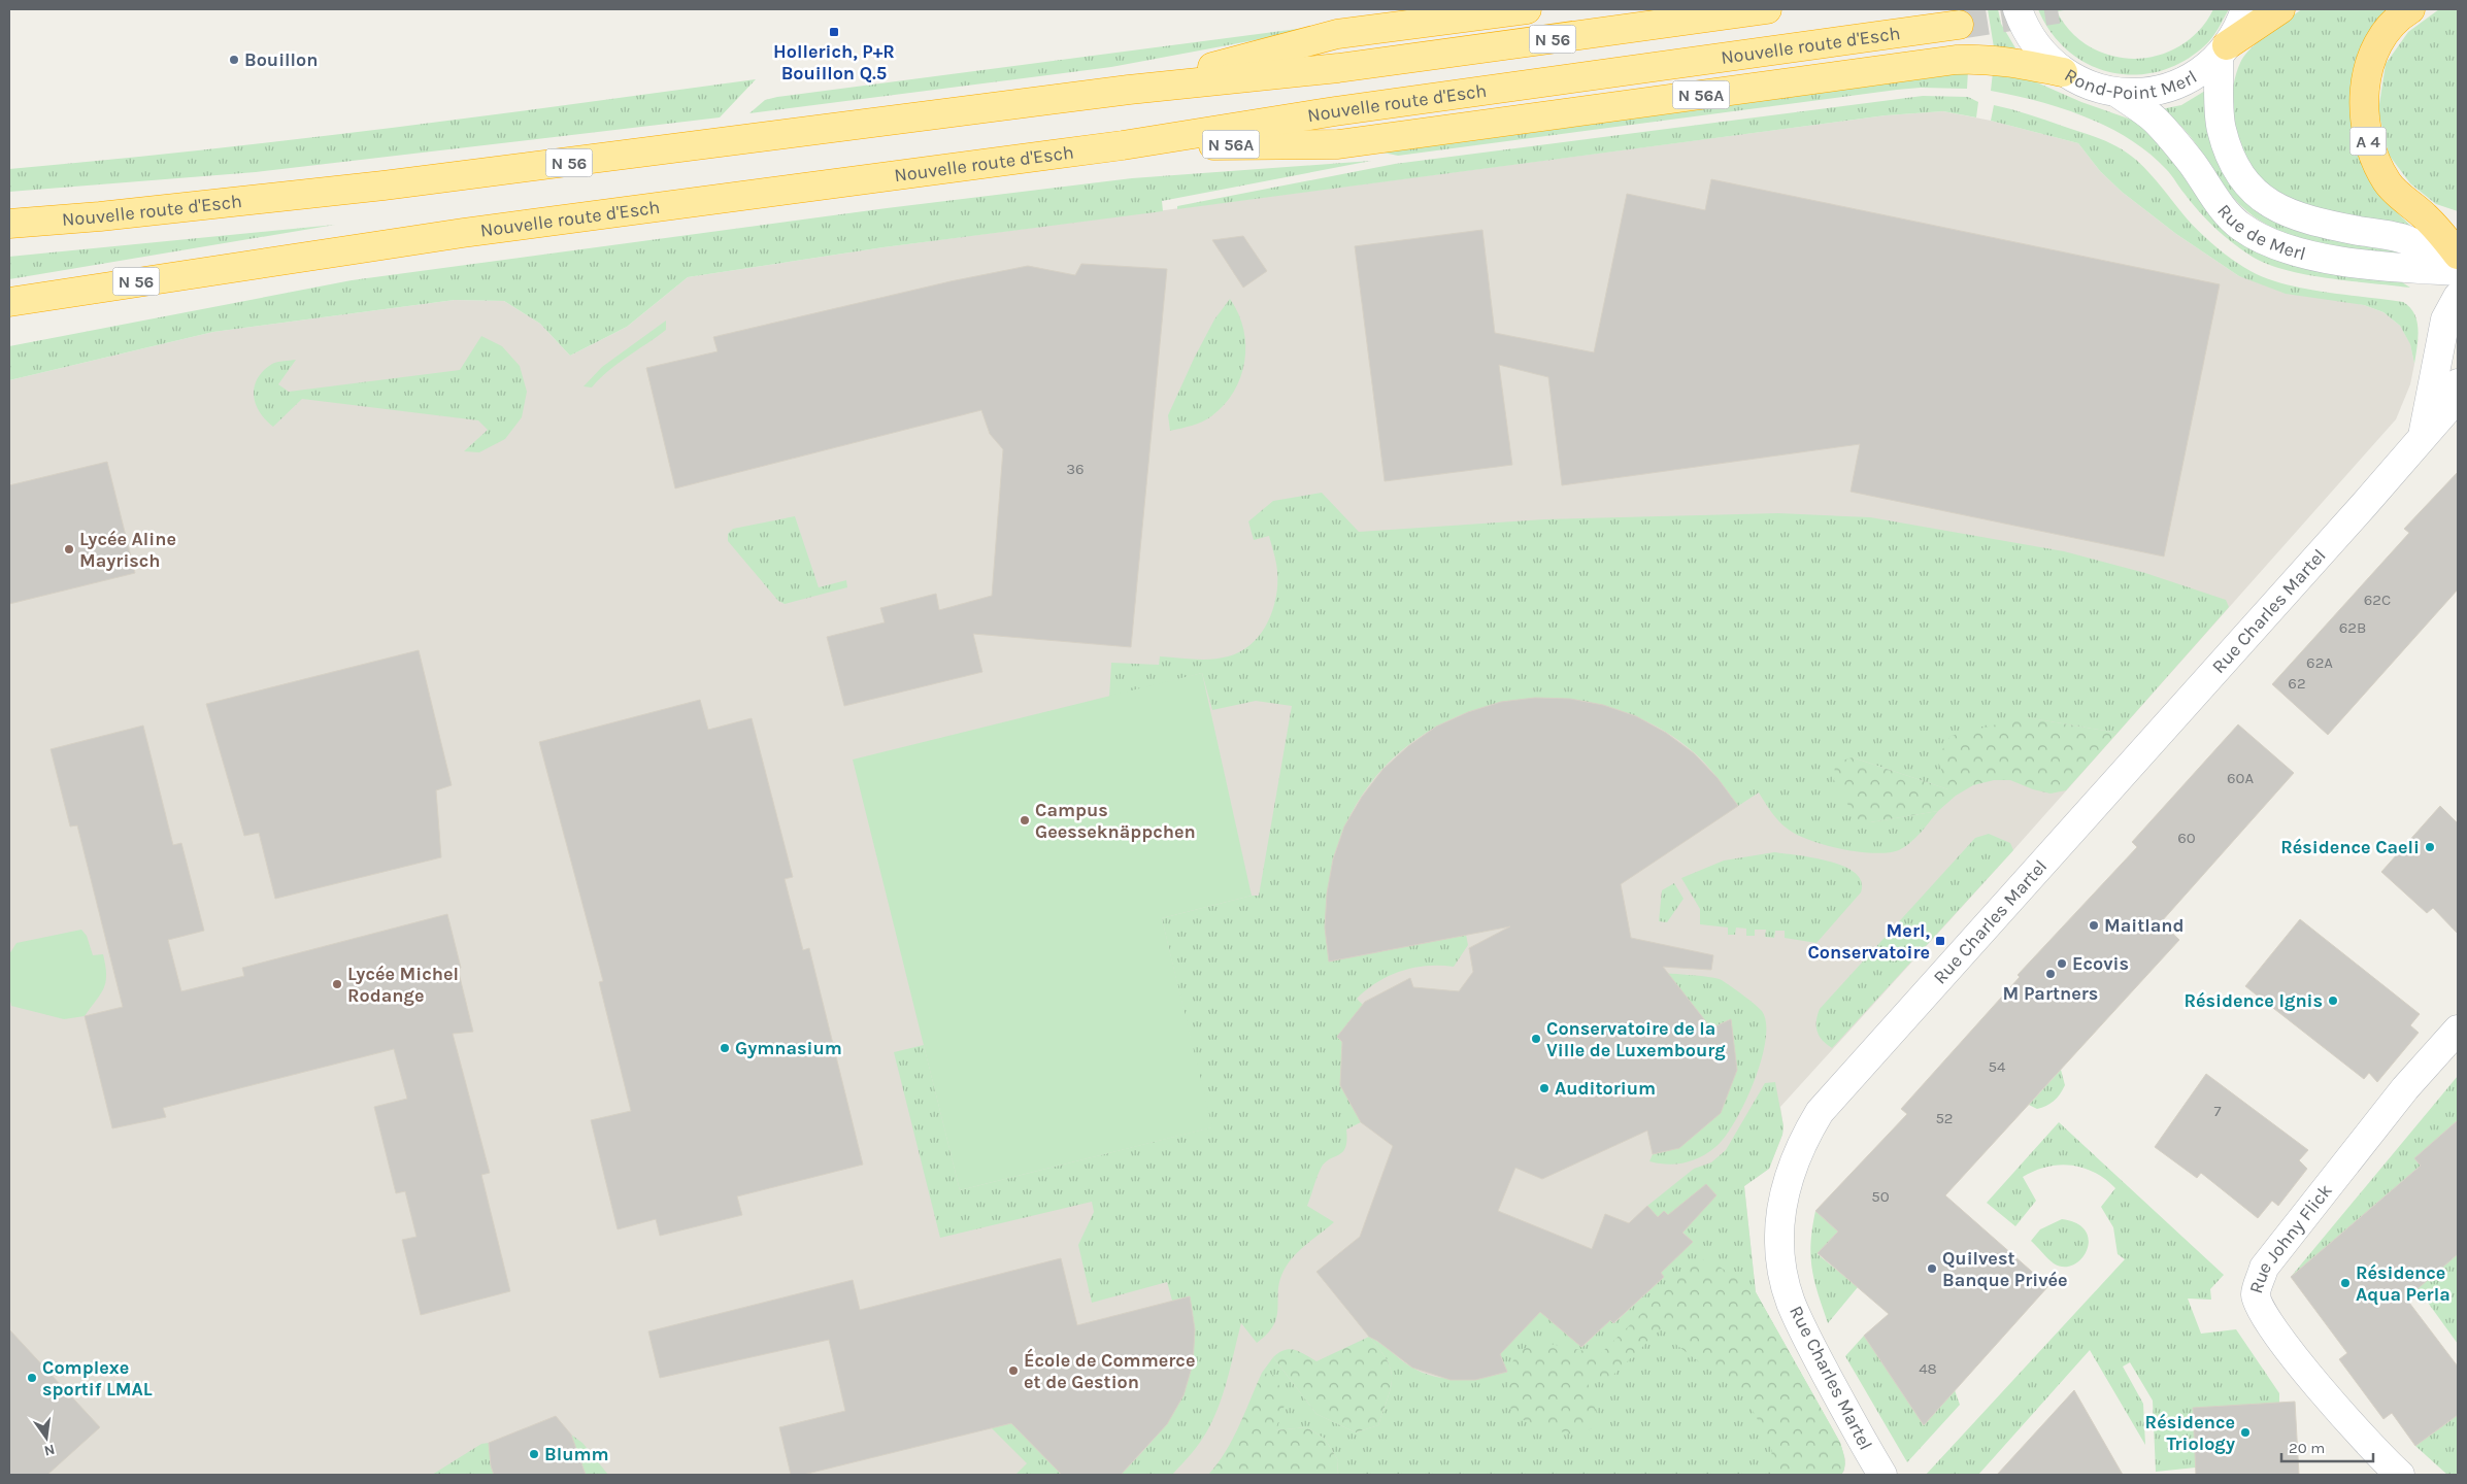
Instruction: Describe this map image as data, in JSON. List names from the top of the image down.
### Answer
{
  "streets": {
    "highway": [
      "N 56",
      "Nouvelle route d'Esch",
      "N 56A",
      "A 4"
    ],
    "street": [
      "Rond-Point Merl",
      "Rue de Merl",
      "Rue Charles Martel",
      "Rue Johny Flick"
    ]
  },
  "crossings": [
    ["N 56", "Nouvelle route d'Esch"],
    ["Nouvelle route d'Esch", "N 56A"],
    ["Rond-Point Merl", "N 56A"],
    ["Rond-Point Merl", "Rue de Merl"]
  ],
  "places": {
    "transit": ["Hollerich, P+R Bouillon Q.5", "Merl, Conservatoire"],
    "other": [
      "Bouillon",
      "Lycée Aline Mayrisch",
      "Campus Geesseknäppchen",
      "Résidence Caeli",
      "Maitland",
      "Ecovis",
      "M Partners",
      "Lycée Michel Rodange",
      "Résidence Ignis",
      "Conservatoire de la Ville de Luxembourg",
      "Gymnasium",
      "Auditorium",
      "Quilvest Banque Privée",
      "Résidence Aqua Perla",
      "École de Commerce et de Gestion",
      "Complexe sportif LMAL",
      "Résidence Triology",
      "Blumm"
    ]
  },
  "house_numbers": [
    "36",
    "62C",
    "62B",
    "62A",
    "62",
    "60A",
    "60",
    "54",
    "7",
    "52",
    "50",
    "48"
  ],
  "scale_bar": "20 m",
  "north": "bottom"
}
